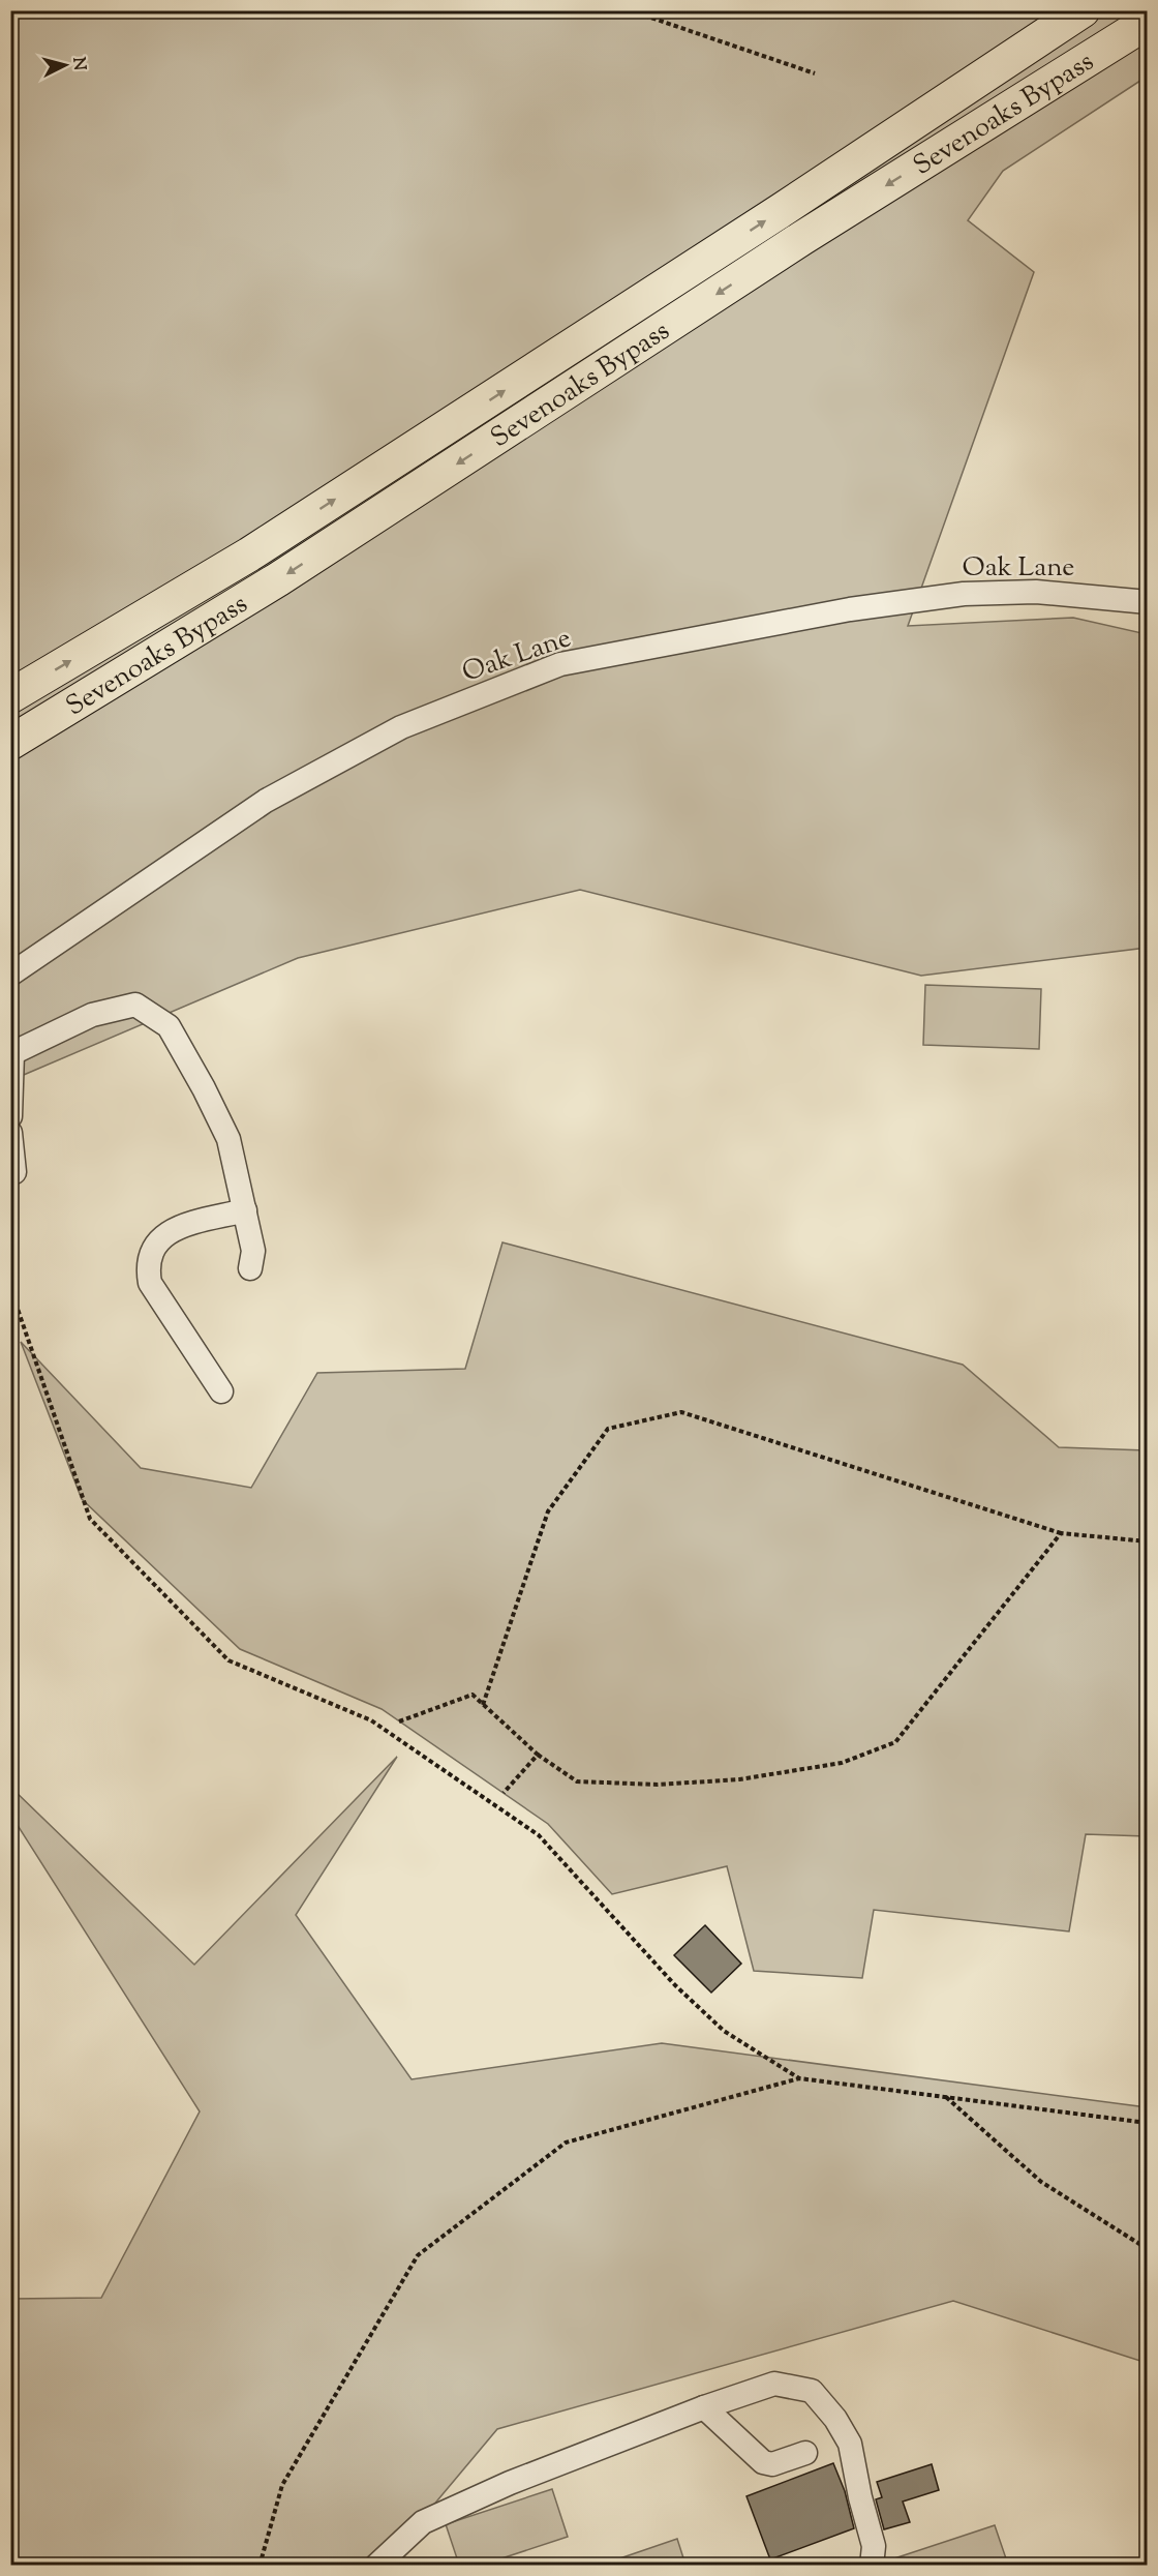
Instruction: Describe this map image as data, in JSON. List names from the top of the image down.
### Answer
{
  "streets": {
    "highway": ["Sevenoaks Bypass"],
    "street": ["Oak Lane"]
  },
  "north": "right"
}
